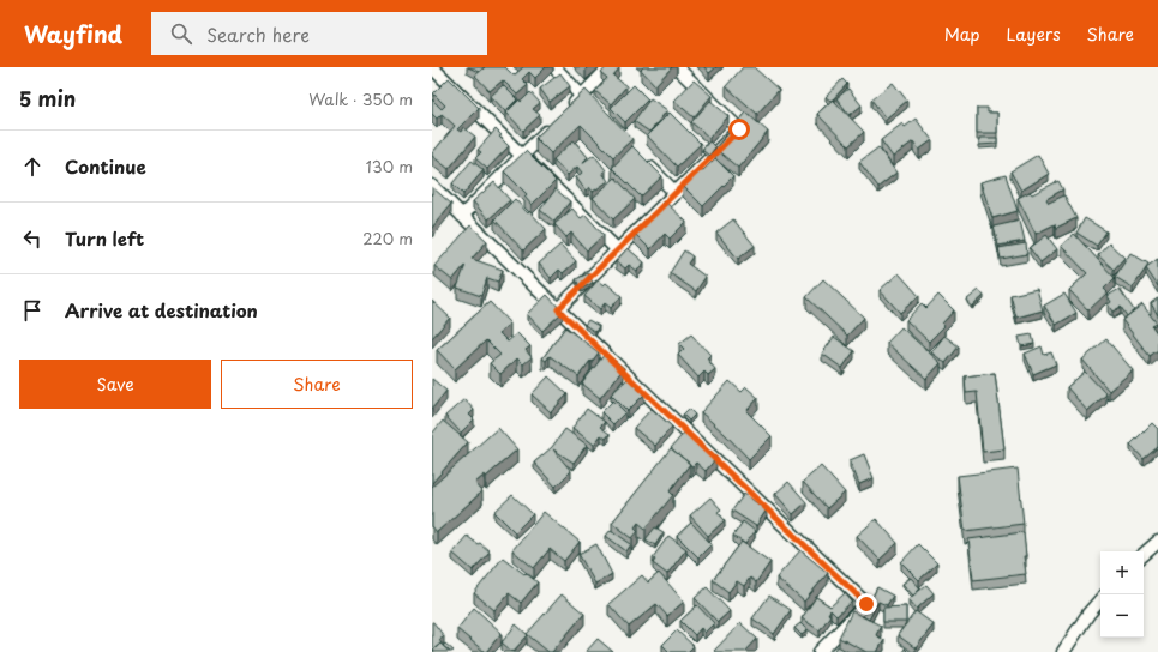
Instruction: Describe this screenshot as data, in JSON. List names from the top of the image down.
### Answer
{
  "page": {
    "header": "Wayfind",
    "search": "Search here",
    "nav": ["Map", "Layers", "Share"],
    "heading": ["5 min", "Walk · 350 m"],
    "list": [
      ["Continue", "130 m"],
      ["Turn left", "220 m"],
      "Arrive at destination"
    ],
    "buttons": ["Save", "Share"],
    "map_buttons": ["+", "−"]
  }
}
